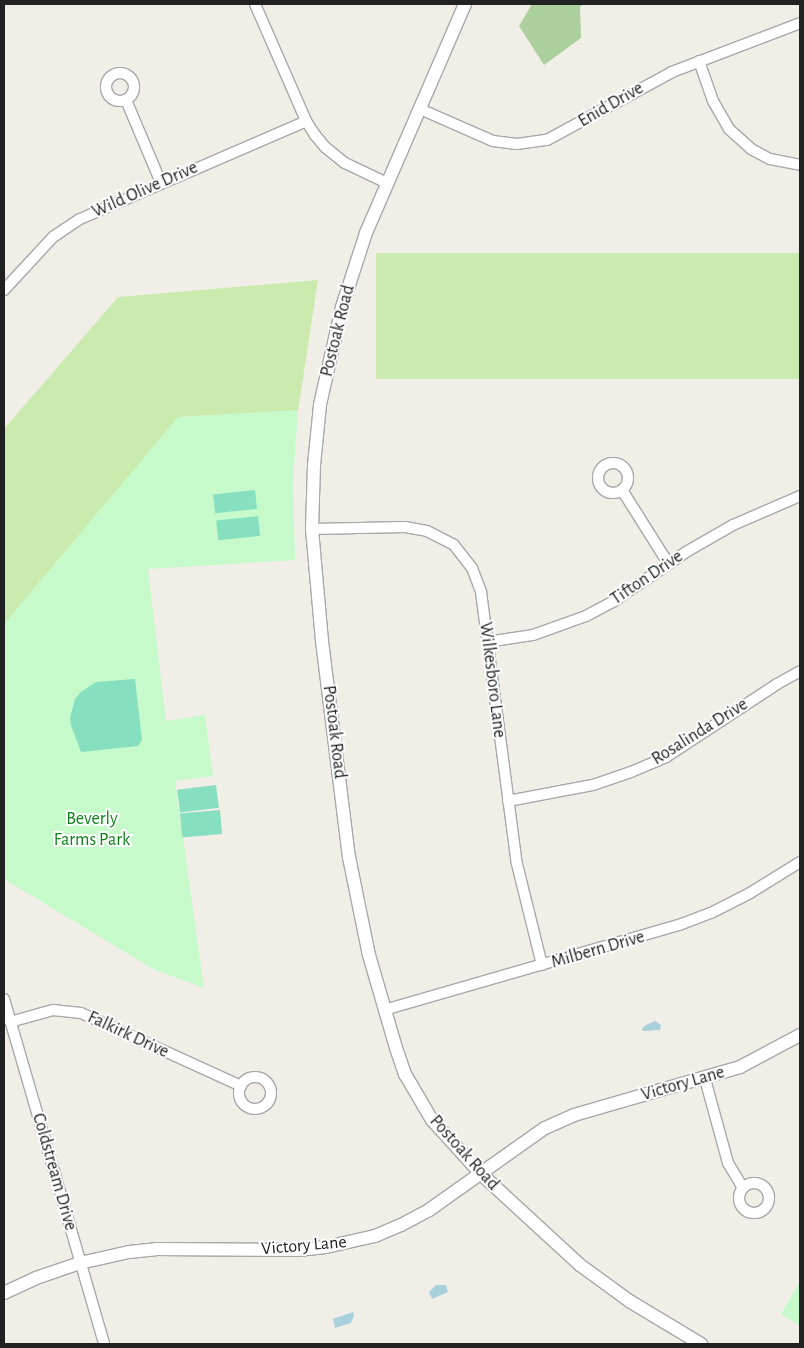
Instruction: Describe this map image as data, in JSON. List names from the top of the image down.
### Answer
{
  "streets": {
    "street": [
      "Enid Drive",
      "Wild Olive Drive",
      "Postoak Road",
      "Tifton Drive",
      "Wilkesboro Lane",
      "Rosalinda Drive",
      "Milbern Drive",
      "Falkirk Drive",
      "Victory Lane",
      "Coldstream Drive"
    ]
  },
  "crossings": [
    ["Enid Drive", "Postoak Road"],
    ["Postoak Road", "Wilkesboro Lane"],
    ["Postoak Road", "Milbern Drive"],
    ["Postoak Road", "Victory Lane"],
    ["Tifton Drive", "Wilkesboro Lane"],
    ["Wilkesboro Lane", "Rosalinda Drive"],
    ["Wilkesboro Lane", "Milbern Drive"],
    ["Falkirk Drive", "Coldstream Drive"],
    ["Victory Lane", "Coldstream Drive"]
  ],
  "parks": ["Beverly Farms Park"]
}
